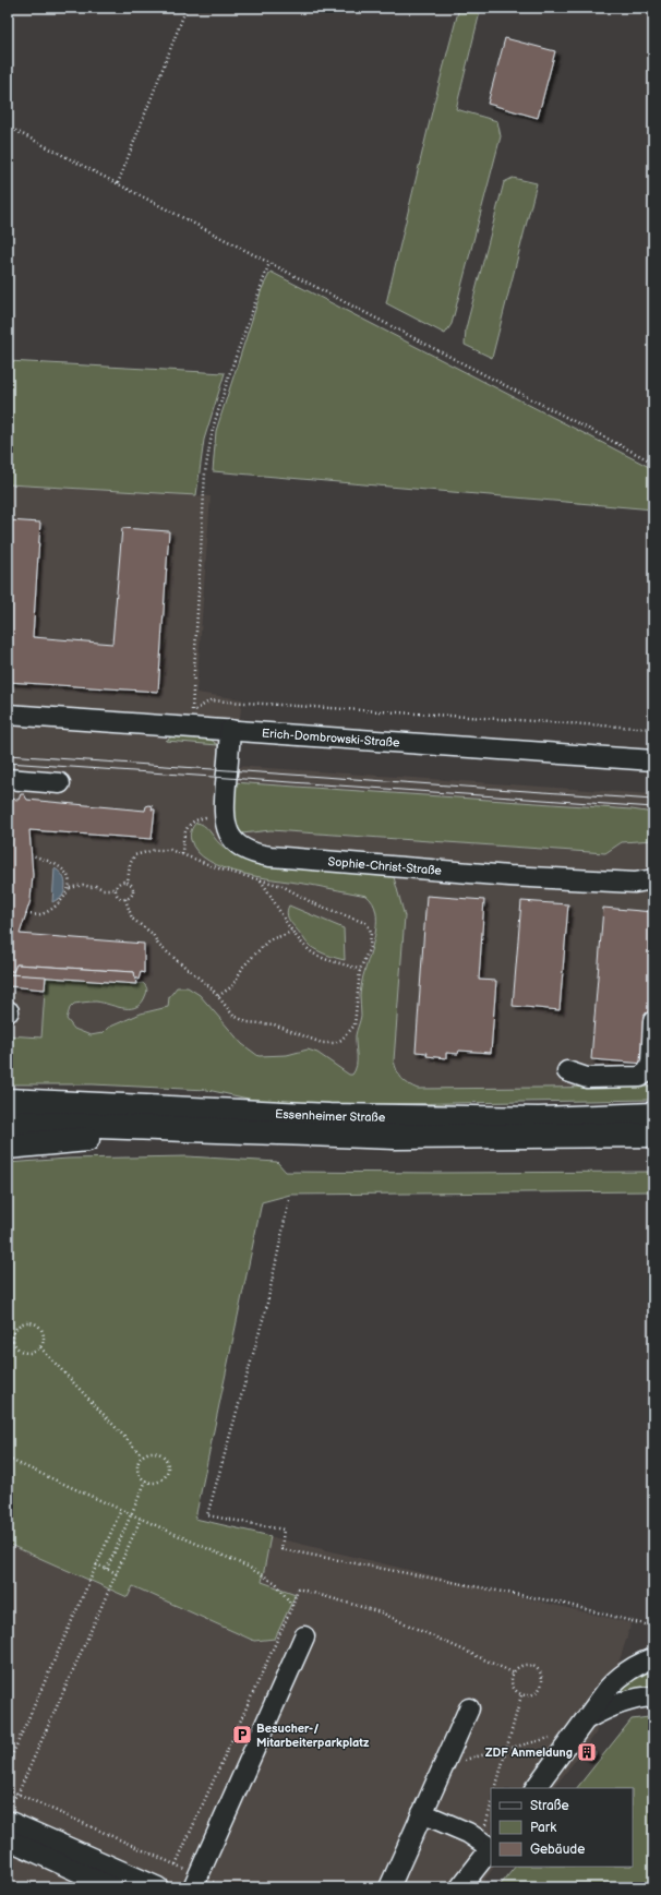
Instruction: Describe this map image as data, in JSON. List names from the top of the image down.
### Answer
{
  "streets": {
    "main road": ["Essenheimer Straße"],
    "street": ["Erich-Dombrowski-Straße", "Sophie-Christ-Straße"]
  },
  "crossings": [
    ["Erich-Dombrowski-Straße", "Sophie-Christ-Straße"]
  ],
  "places": {
    "parking": ["Besucher-/ Mitarbeiterparkplatz"],
    "building": ["ZDF Anmeldung"]
  },
  "legend": ["Straße", "Park", "Gebäude"]
}
